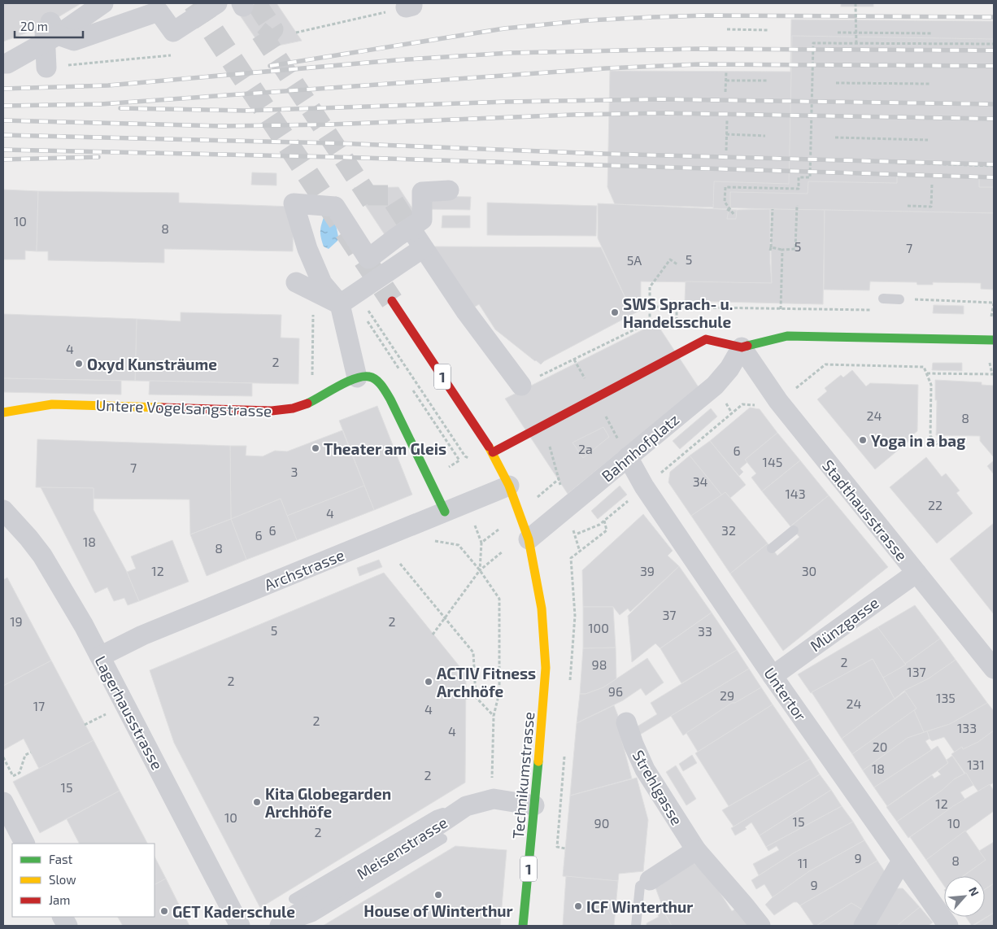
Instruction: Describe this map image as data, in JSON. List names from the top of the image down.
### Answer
{
  "streets": {
    "street": [
      "1",
      "Untere Vogelsangstrasse",
      "Bahnhofplatz",
      "Stadthausstrasse",
      "Archstrasse",
      "Münzgasse",
      "Untertor",
      "Lagerhausstrasse",
      "Technikumstrasse",
      "Strehlgasse",
      "Meisenstrasse"
    ]
  },
  "crossings": [
    ["1", "Archstrasse"],
    ["1", "Technikumstrasse"],
    ["Bahnhofplatz", "Stadthausstrasse"],
    ["Bahnhofplatz", "Untertor"],
    ["Bahnhofplatz", "Technikumstrasse"],
    ["Stadthausstrasse", "Münzgasse"],
    ["Archstrasse", "Lagerhausstrasse"],
    ["Archstrasse", "Technikumstrasse"],
    ["Münzgasse", "Untertor"],
    ["Technikumstrasse", "Meisenstrasse"]
  ],
  "places": [
    "SWS Sprach- u. Handelsschule",
    "Oxyd Kunsträume",
    "Yoga in a bag",
    "Theater am Gleis",
    "ACTIV Fitness Archhöfe",
    "Kita Globegarden Archhöfe",
    "House of Winterthur",
    "ICF Winterthur",
    "GET Kaderschule"
  ],
  "house_numbers": [
    "10",
    "8",
    "5",
    "7",
    "5",
    "5A",
    "4",
    "2",
    "24",
    "8",
    "2a",
    "6",
    "145",
    "7",
    "3",
    "34",
    "143",
    "22",
    "4",
    "6",
    "32",
    "6",
    "18",
    "8",
    "12",
    "39",
    "30",
    "37",
    "19",
    "2",
    "100",
    "5",
    "33",
    "2",
    "98",
    "137",
    "2",
    "96",
    "29",
    "135",
    "24",
    "17",
    "4",
    "2",
    "133",
    "4",
    "20",
    "131",
    "18",
    "2",
    "15",
    "12",
    "10",
    "15",
    "90",
    "10",
    "2",
    "9",
    "8",
    "11",
    "9"
  ],
  "legend": ["Fast", "Slow", "Jam"],
  "scale_bar": "20 m",
  "north": "top right"
}
